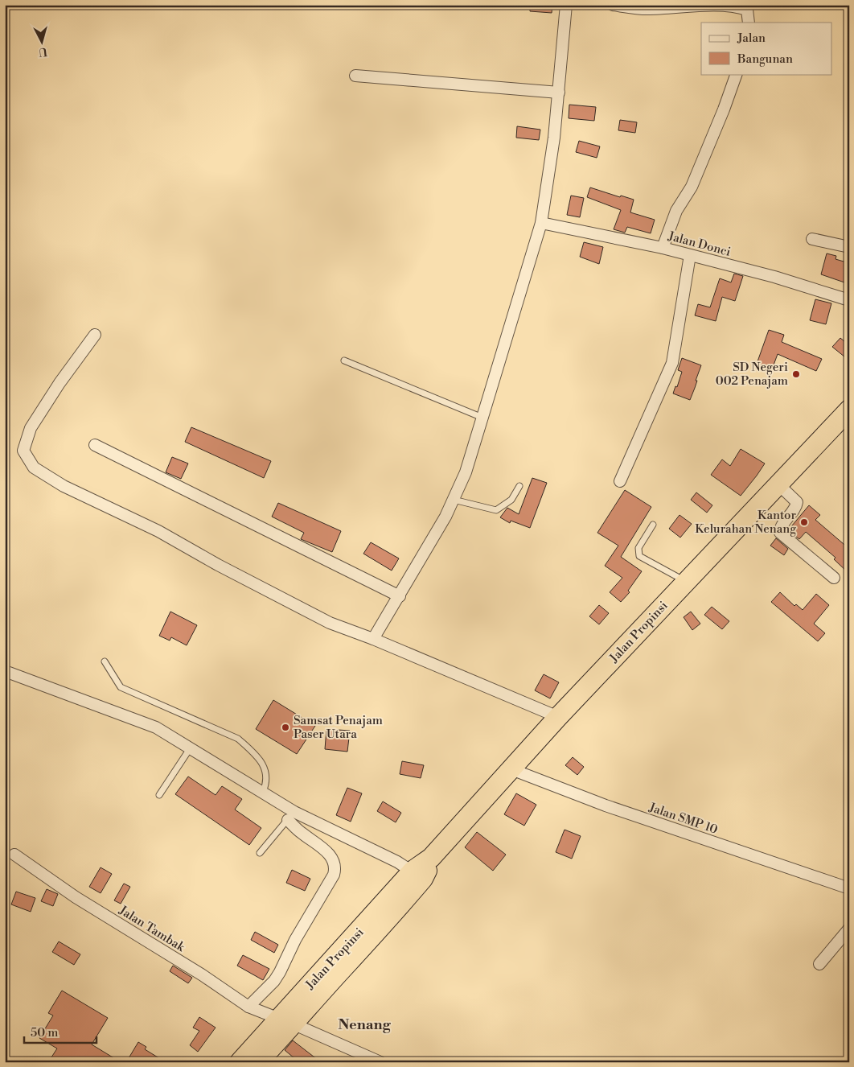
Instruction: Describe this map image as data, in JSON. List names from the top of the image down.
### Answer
{
  "streets": {
    "highway": ["Jalan Propinsi"],
    "street": ["Jalan Donci", "Jalan SMP 10", "Jalan Tambak"]
  },
  "crossings": [
    ["Jalan Propinsi", "Jalan SMP 10"],
    ["Jalan Propinsi", "Jalan Tambak"]
  ],
  "districts": ["Nenang"],
  "places": ["SD Negeri 002 Penajam", "Kantor Kelurahan Nenang", "Samsat Penajam Paser Utara"],
  "legend": ["Jalan", "Bangunan"],
  "scale_bar": "50 m",
  "north": "bottom"
}
